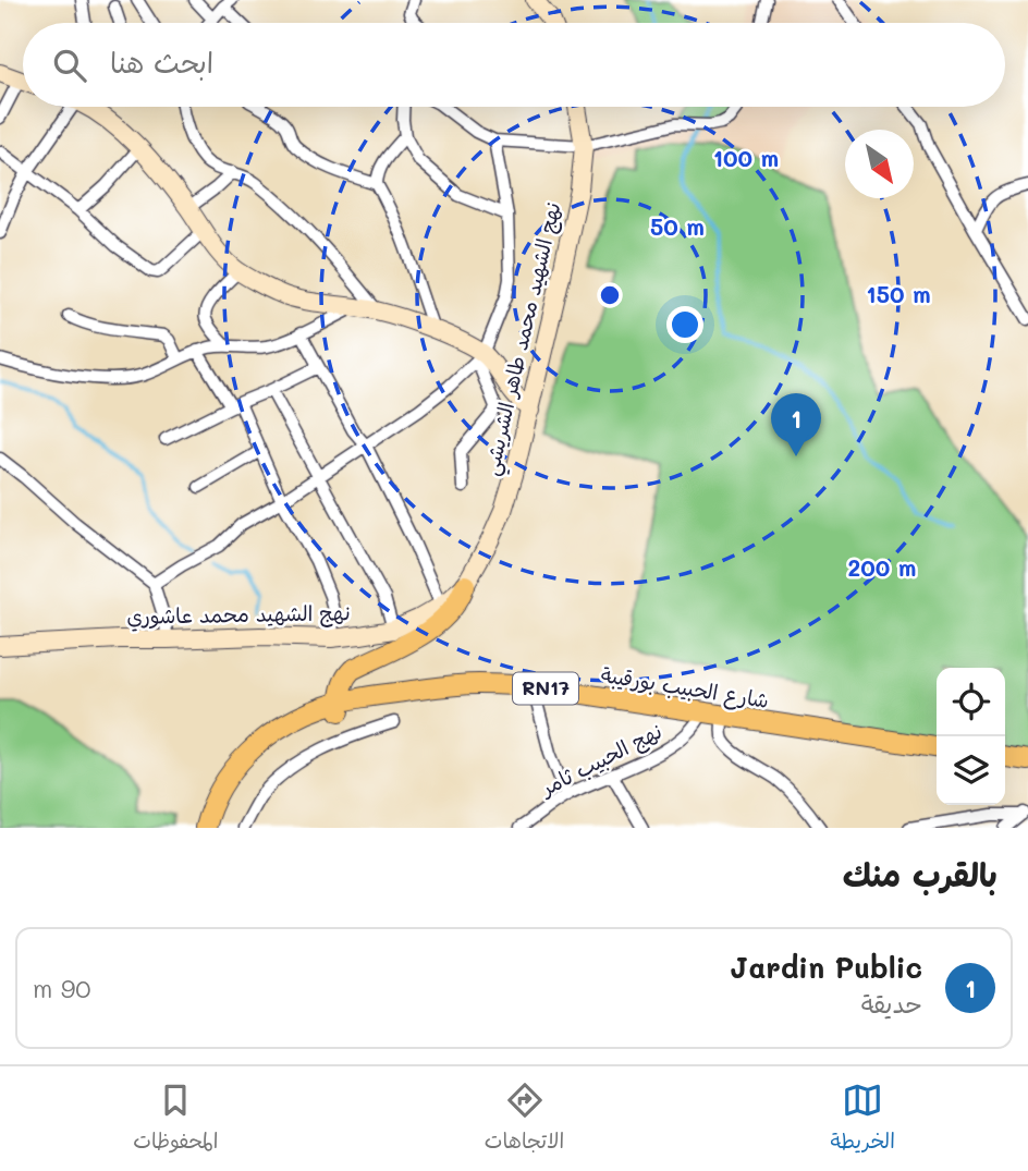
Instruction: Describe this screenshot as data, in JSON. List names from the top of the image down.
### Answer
{
  "streets": {
    "main road": ["شارع الحبيب بورقيبة", "RN17"],
    "street": ["نهج الشهيد محمد طاهر الشريشي", "نهج الشهيد محمد عاشوري", "نهج الحبيب ثامر"]
  },
  "crossings": [
    ["نهج الشهيد محمد طاهر الشريشي", "نهج الشهيد محمد عاشوري"],
    ["شارع الحبيب بورقيبة", "نهج الحبيب ثامر"]
  ],
  "north": "bottom right",
  "page": {
    "search": "ابحث هنا",
    "pins": "1",
    "heading": "بالقرب منك",
    "list": [
      {
        "mark": "1",
        "name": "Jardin Public",
        "note": "حديقة",
        "value": "90 m"
      }
    ],
    "nav": ["الخريطة", "الاتجاهات", "المحفوظات"]
  },
  "rings": [
    "100 m",
    "50 m",
    "150 m",
    "200 m"
  ]
}
